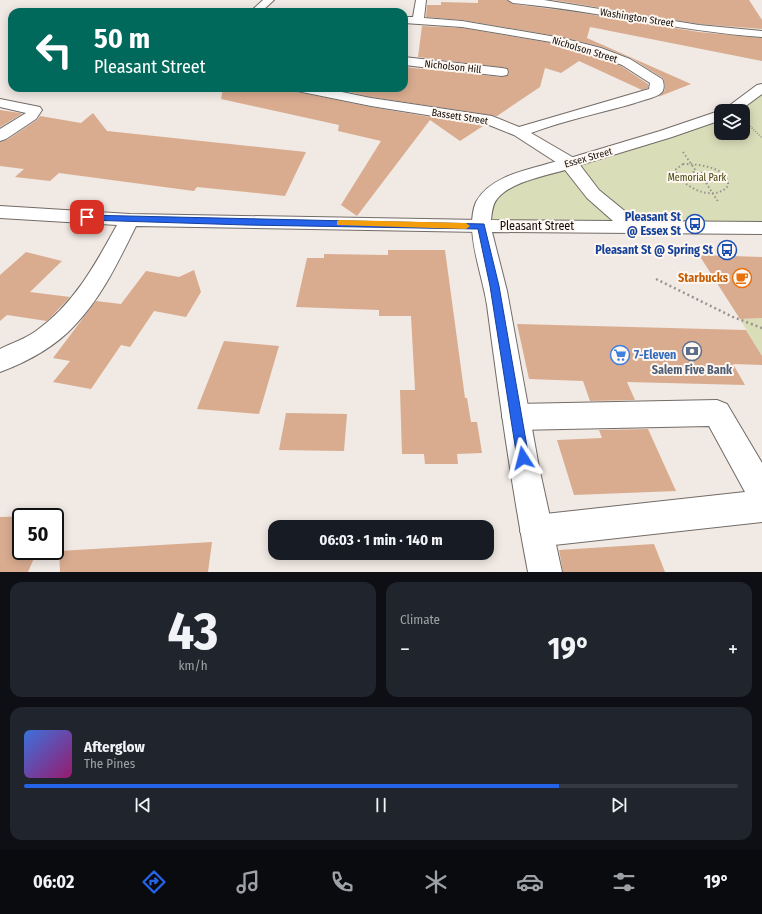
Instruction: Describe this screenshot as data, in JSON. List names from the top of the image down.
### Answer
{
  "streets": {
    "street": [
      "Washington Street",
      "Nicholson Street",
      "Nicholson Hill",
      "Bassett Street",
      "Essex Street",
      "Pleasant Street"
    ]
  },
  "crossings": [
    ["Nicholson Street", "Bassett Street"],
    ["Bassett Street", "Essex Street"],
    ["Bassett Street", "Pleasant Street"],
    ["Essex Street", "Pleasant Street"]
  ],
  "parks": ["Memorial Park"],
  "places": {
    "bus stop": ["Pleasant St @ Essex St", "Pleasant St @ Spring St"],
    "cafe": ["Starbucks"],
    "bank": ["Salem Five Bank"],
    "supermarket": ["7-Eleven"]
  },
  "page": {
    "turn": ["50 m", "Pleasant Street"],
    "limit": "50",
    "trip": "06:03 · 1 min · 140 m",
    "tile": [
      ["43", "km/h"],
      "Climate"
    ],
    "heat": ["−", "19°", "+"],
    "song": ["Afterglow", "The Pines"],
    "tabs": ["06:02", "19°"]
  }
}
